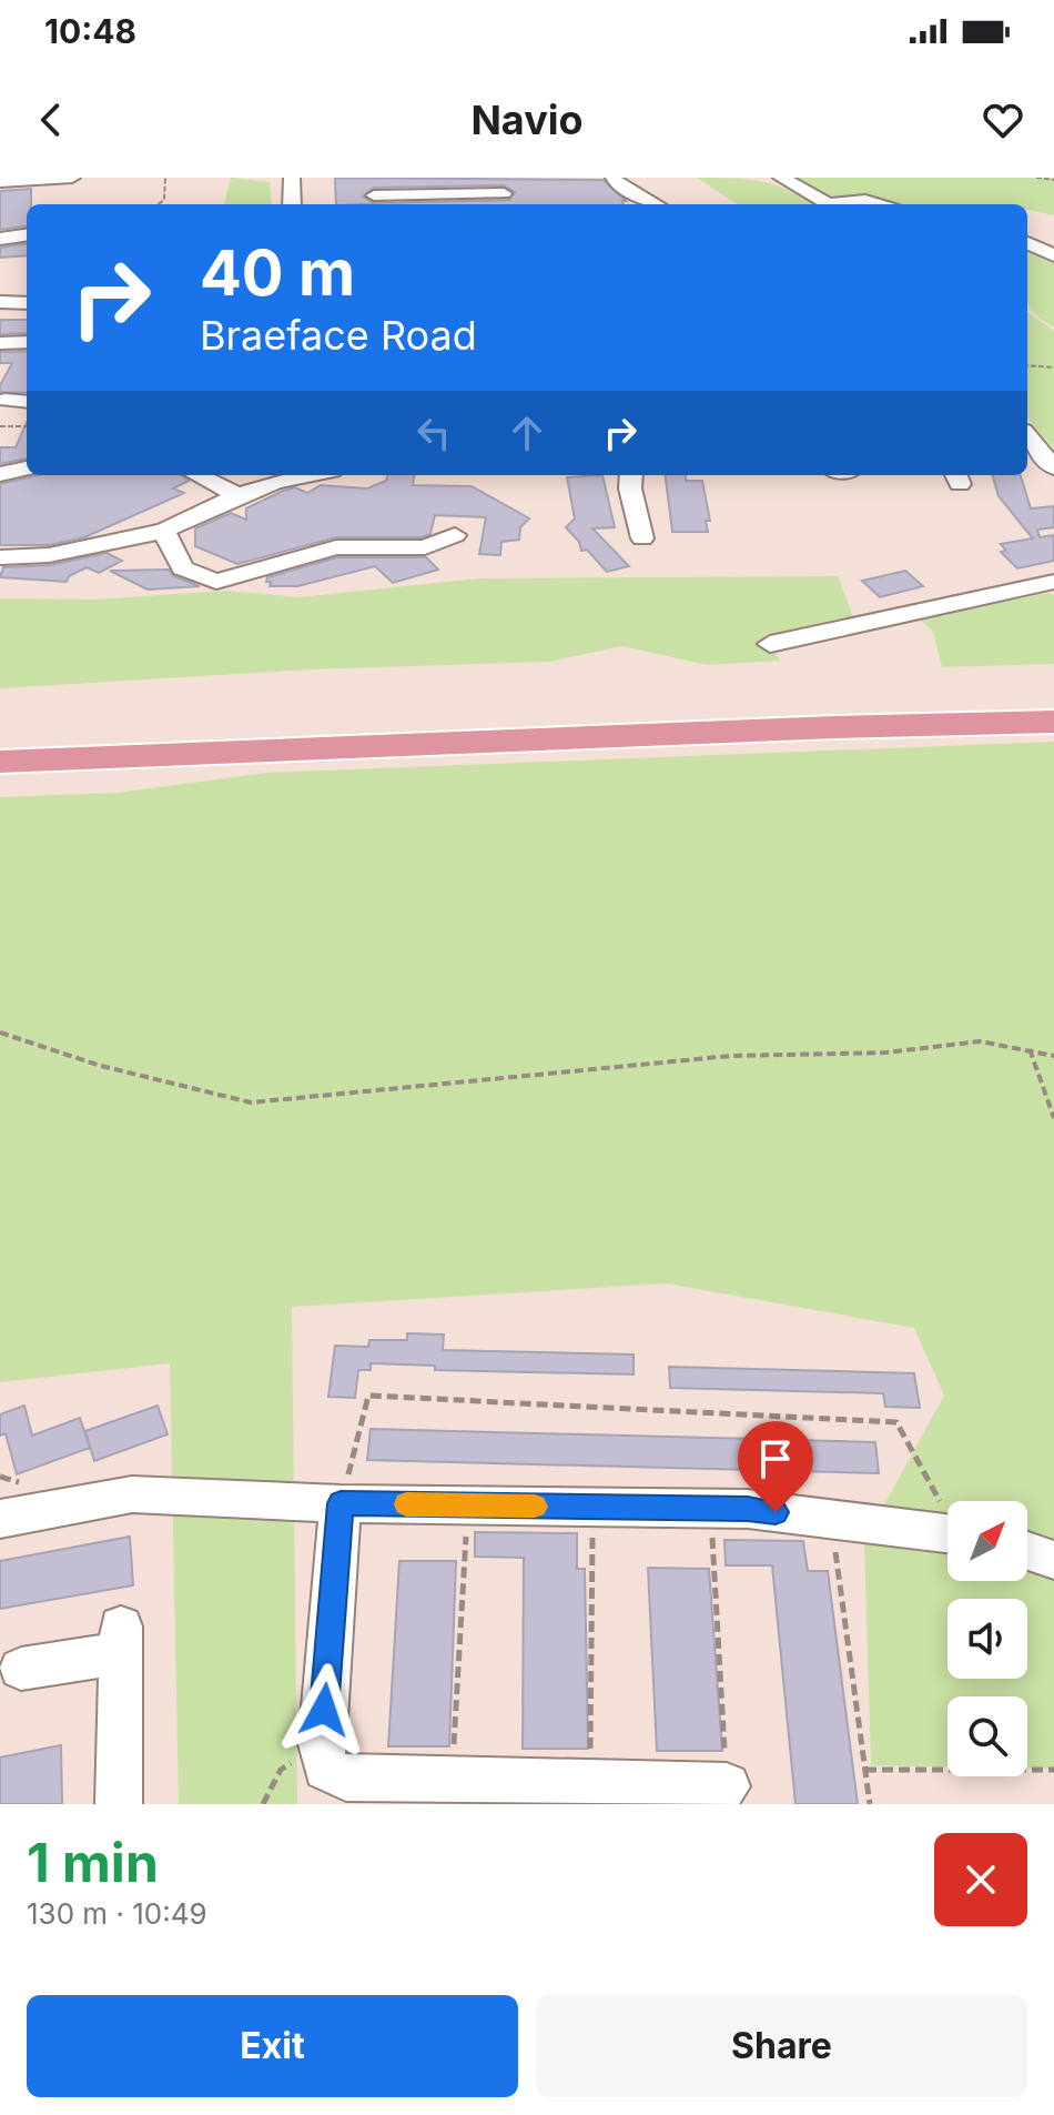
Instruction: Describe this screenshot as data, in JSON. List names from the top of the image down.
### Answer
{
  "north": "top right",
  "page": {
    "status": "10:48",
    "header": "Navio",
    "turn": ["40 m", "Braeface Road"],
    "heading": ["1 min", "130 m · 10:49"],
    "buttons": ["Exit", "Share"]
  }
}
